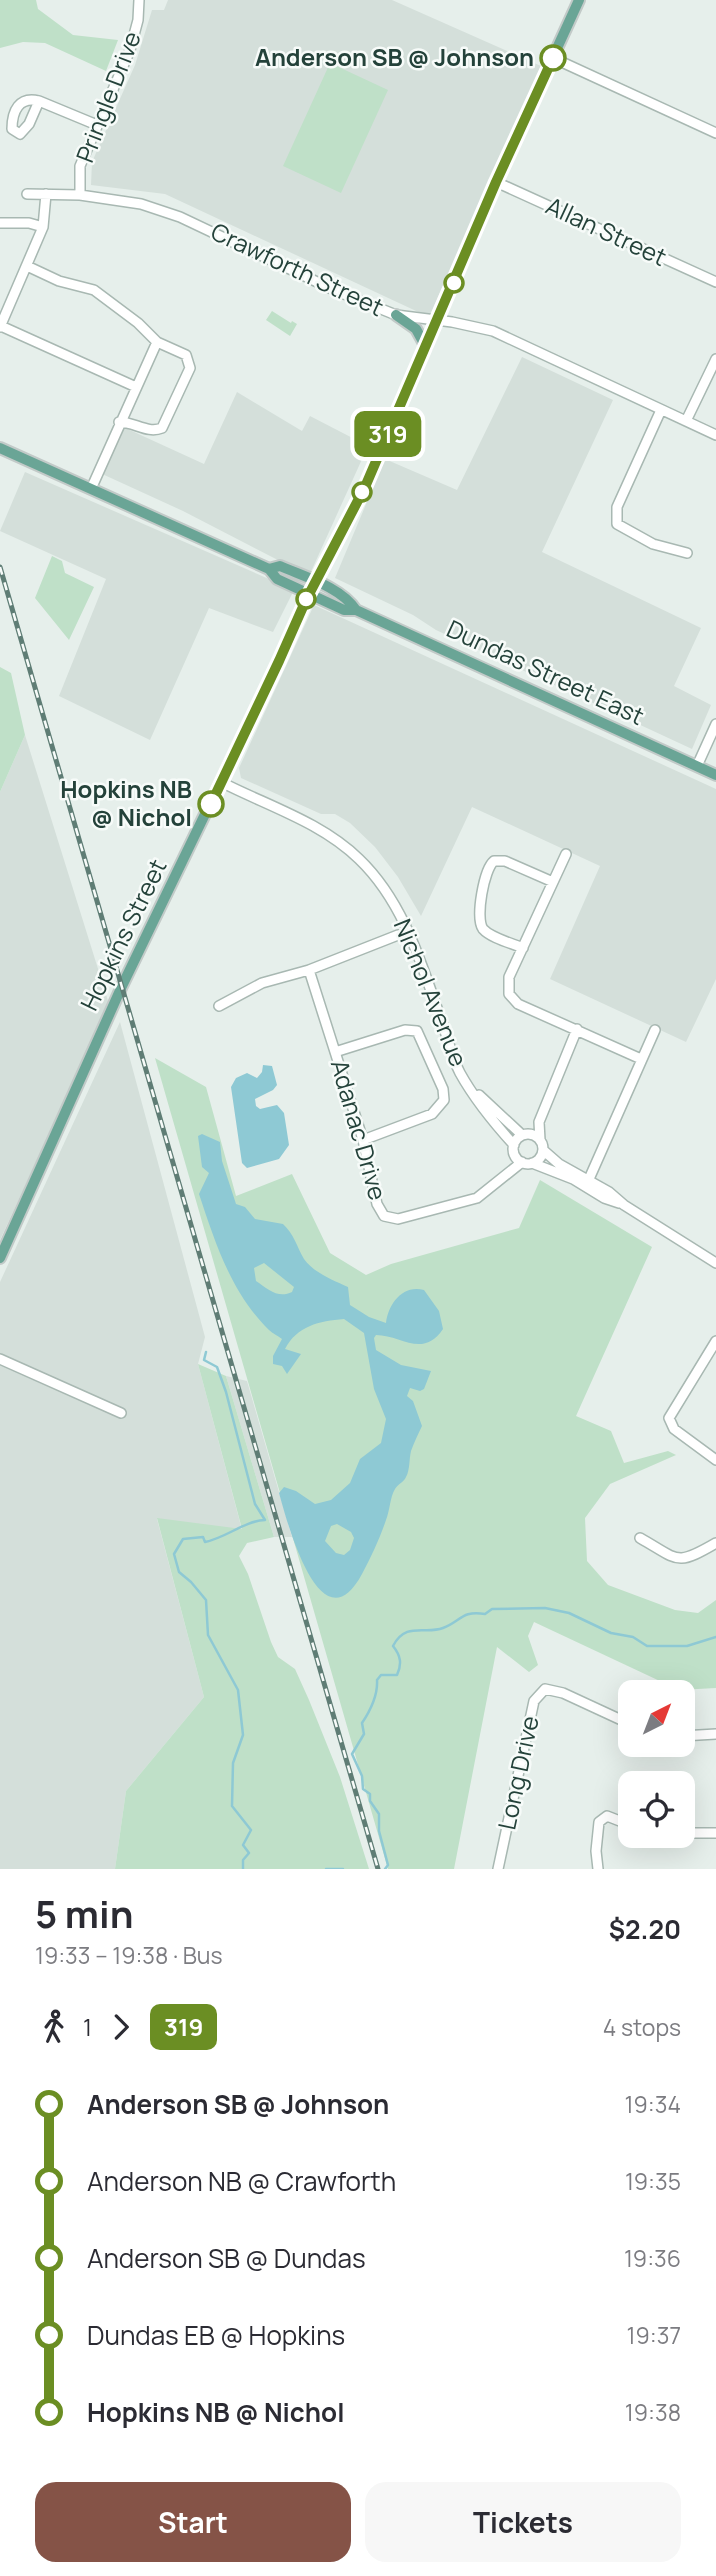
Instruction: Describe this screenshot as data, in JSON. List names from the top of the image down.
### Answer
{
  "streets": {
    "main road": ["Dundas Street East", "Hopkins Street"],
    "street": [
      "Pringle Drive",
      "Allan Street",
      "Crawforth Street",
      "Nichol Avenue",
      "Adanac Drive",
      "Long Drive"
    ]
  },
  "crossings": [
    ["Pringle Drive", "Crawforth Street"],
    ["Allan Street", "Hopkins Street"],
    ["Crawforth Street", "Hopkins Street"],
    ["Dundas Street East", "Hopkins Street"],
    ["Hopkins Street", "Nichol Avenue"],
    ["Nichol Avenue", "Adanac Drive"]
  ],
  "places": ["Anderson SB @ Johnson", "Hopkins NB @ Nichol"],
  "lines": ["bus line 319"],
  "north": "top right",
  "page": {
    "on_map": "319",
    "heading": ["5 min", "19:33 – 19:38 · Bus", "$2.20"],
    "legs": ["1", "319", "4 stops"],
    "list": [
      {
        "name": "Anderson SB @ Johnson",
        "value": "19:34"
      },
      {
        "name": "Anderson NB @ Crawforth",
        "value": "19:35"
      },
      {
        "name": "Anderson SB @ Dundas",
        "value": "19:36"
      },
      {
        "name": "Dundas EB @ Hopkins",
        "value": "19:37"
      },
      {
        "name": "Hopkins NB @ Nichol",
        "value": "19:38"
      }
    ],
    "buttons": ["Start", "Tickets"]
  }
}
